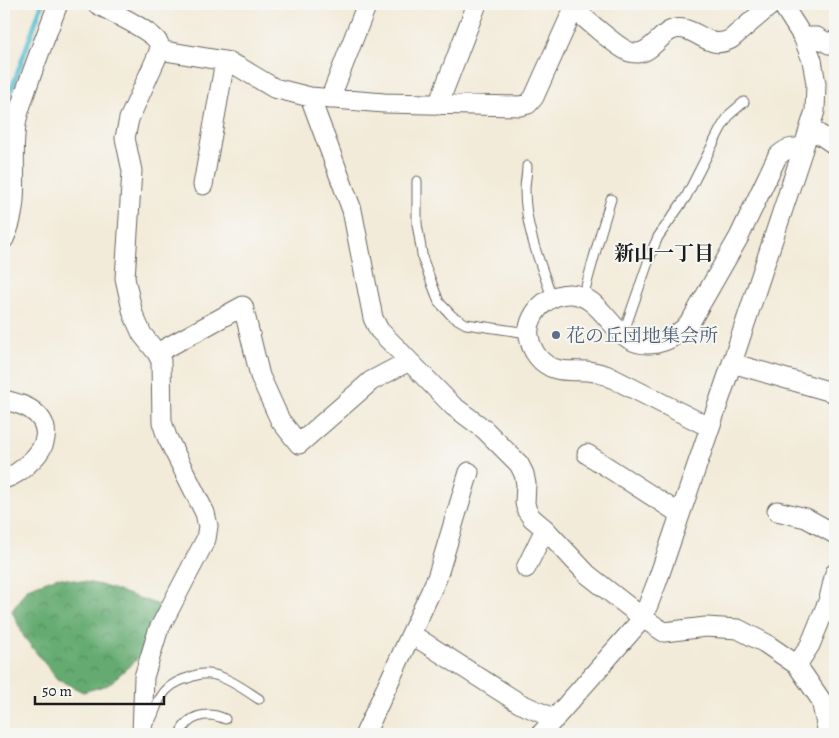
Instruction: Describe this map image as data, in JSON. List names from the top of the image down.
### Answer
{
  "districts": ["新山一丁目"],
  "places": ["花の丘団地集会所"],
  "scale_bar": "50 m"
}
